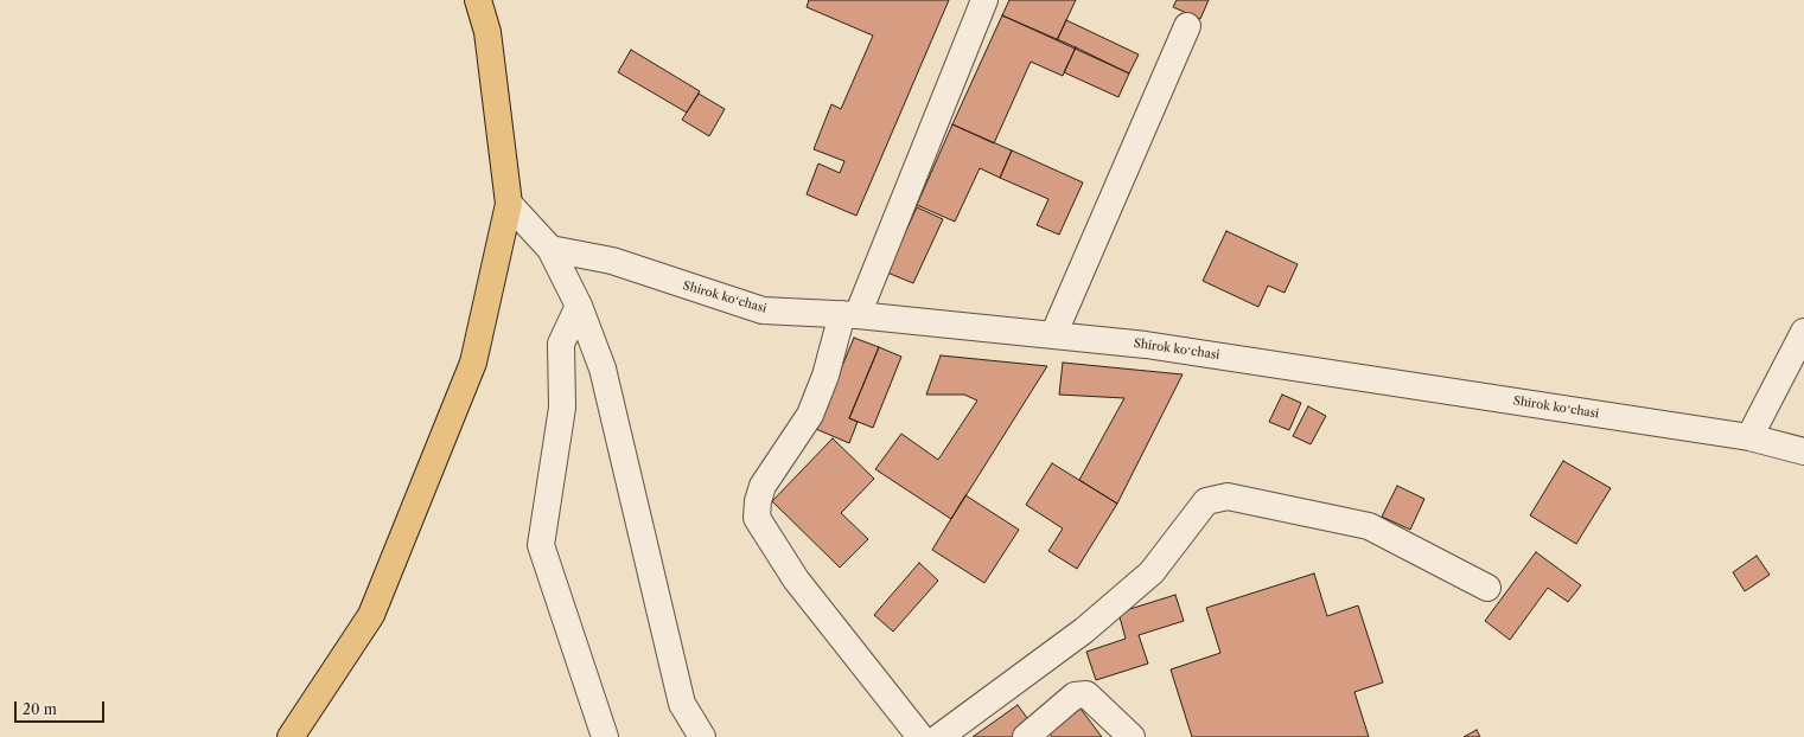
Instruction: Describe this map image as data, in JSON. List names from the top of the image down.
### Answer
{
  "streets": {
    "street": ["Shirok koʻchasi"]
  },
  "scale_bar": "20 m"
}
